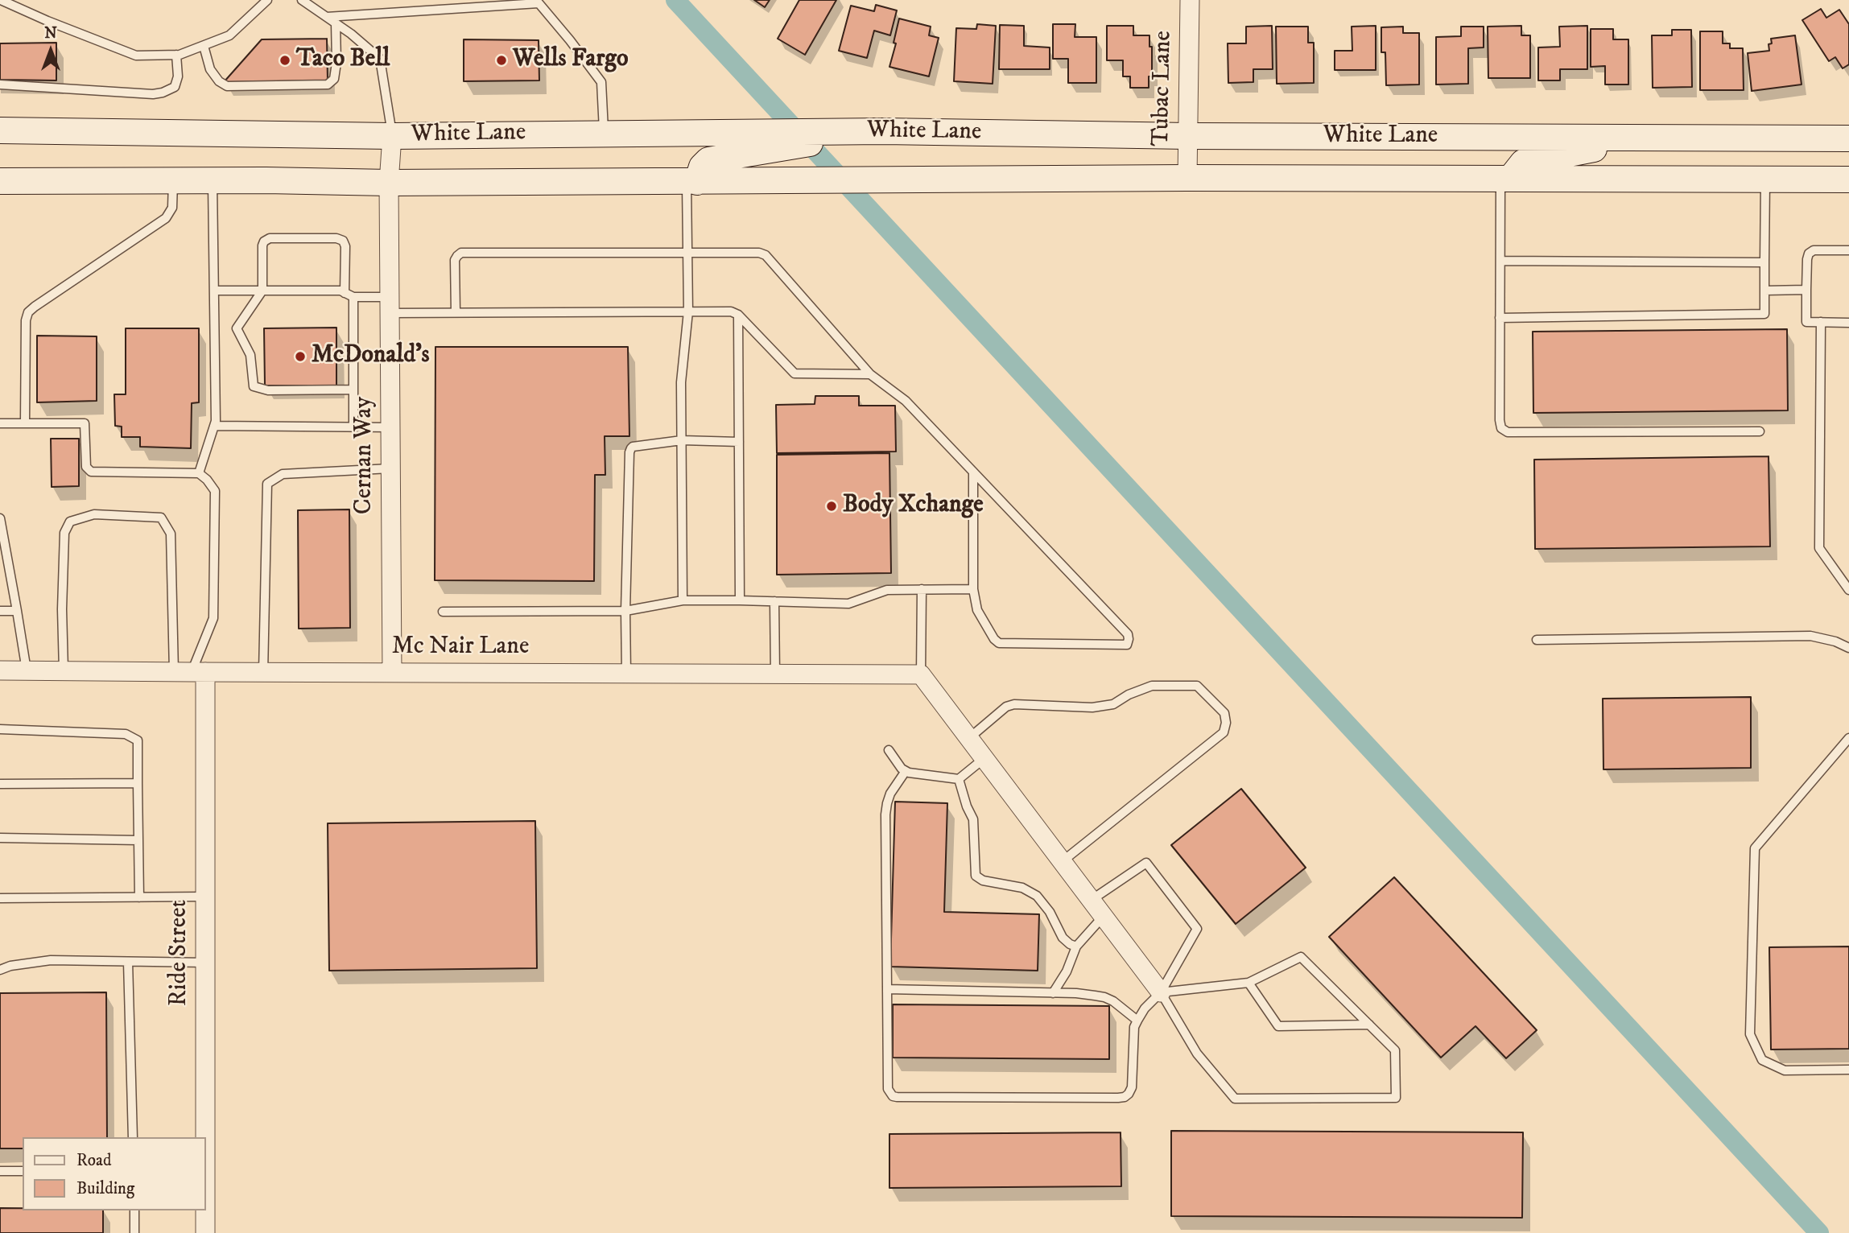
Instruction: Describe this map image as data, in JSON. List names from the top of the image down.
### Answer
{
  "streets": {
    "main road": ["White Lane"],
    "street": [
      "Tubac Lane",
      "Cernan Way",
      "Mc Nair Lane",
      "Ride Street"
    ]
  },
  "crossings": [
    ["Tubac Lane", "White Lane"],
    ["White Lane", "Cernan Way"],
    ["Cernan Way", "Mc Nair Lane"],
    ["Mc Nair Lane", "Ride Street"]
  ],
  "places": [
    "Taco Bell",
    "Wells Fargo",
    "McDonald's",
    "Body Xchange"
  ],
  "legend": ["Road", "Building"],
  "north": "top"
}
